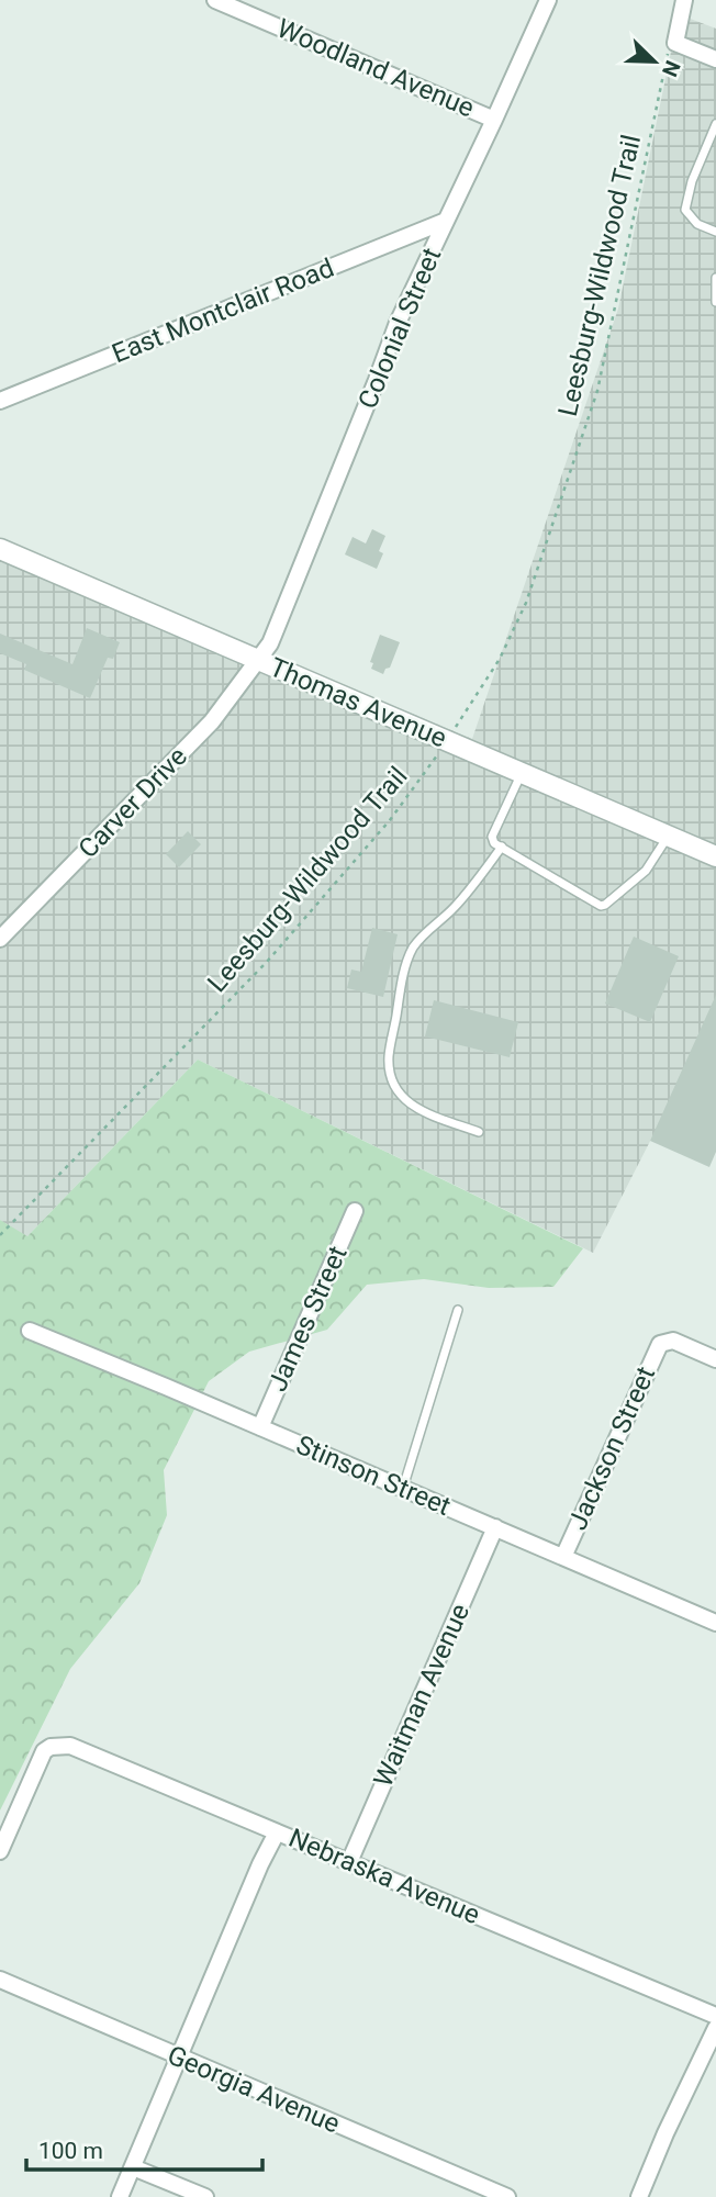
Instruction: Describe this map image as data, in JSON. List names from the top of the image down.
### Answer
{
  "streets": {
    "street": [
      "Woodland Avenue",
      "East Montclair Road",
      "Colonial Street",
      "Thomas Avenue",
      "Carver Drive",
      "James Street",
      "Jackson Street",
      "Stinson Street",
      "Waitman Avenue",
      "Nebraska Avenue",
      "Georgia Avenue"
    ],
    "path": ["Leesburg-Wildwood Trail"]
  },
  "crossings": [
    ["Woodland Avenue", "Colonial Street"],
    ["Leesburg-Wildwood Trail", "Thomas Avenue"],
    ["East Montclair Road", "Colonial Street"],
    ["Colonial Street", "Thomas Avenue"],
    ["Colonial Street", "Carver Drive"],
    ["Thomas Avenue", "Carver Drive"],
    ["James Street", "Stinson Street"],
    ["Jackson Street", "Stinson Street"],
    ["Stinson Street", "Waitman Avenue"],
    ["Waitman Avenue", "Nebraska Avenue"]
  ],
  "scale_bar": "100 m",
  "north": "bottom right"
}
